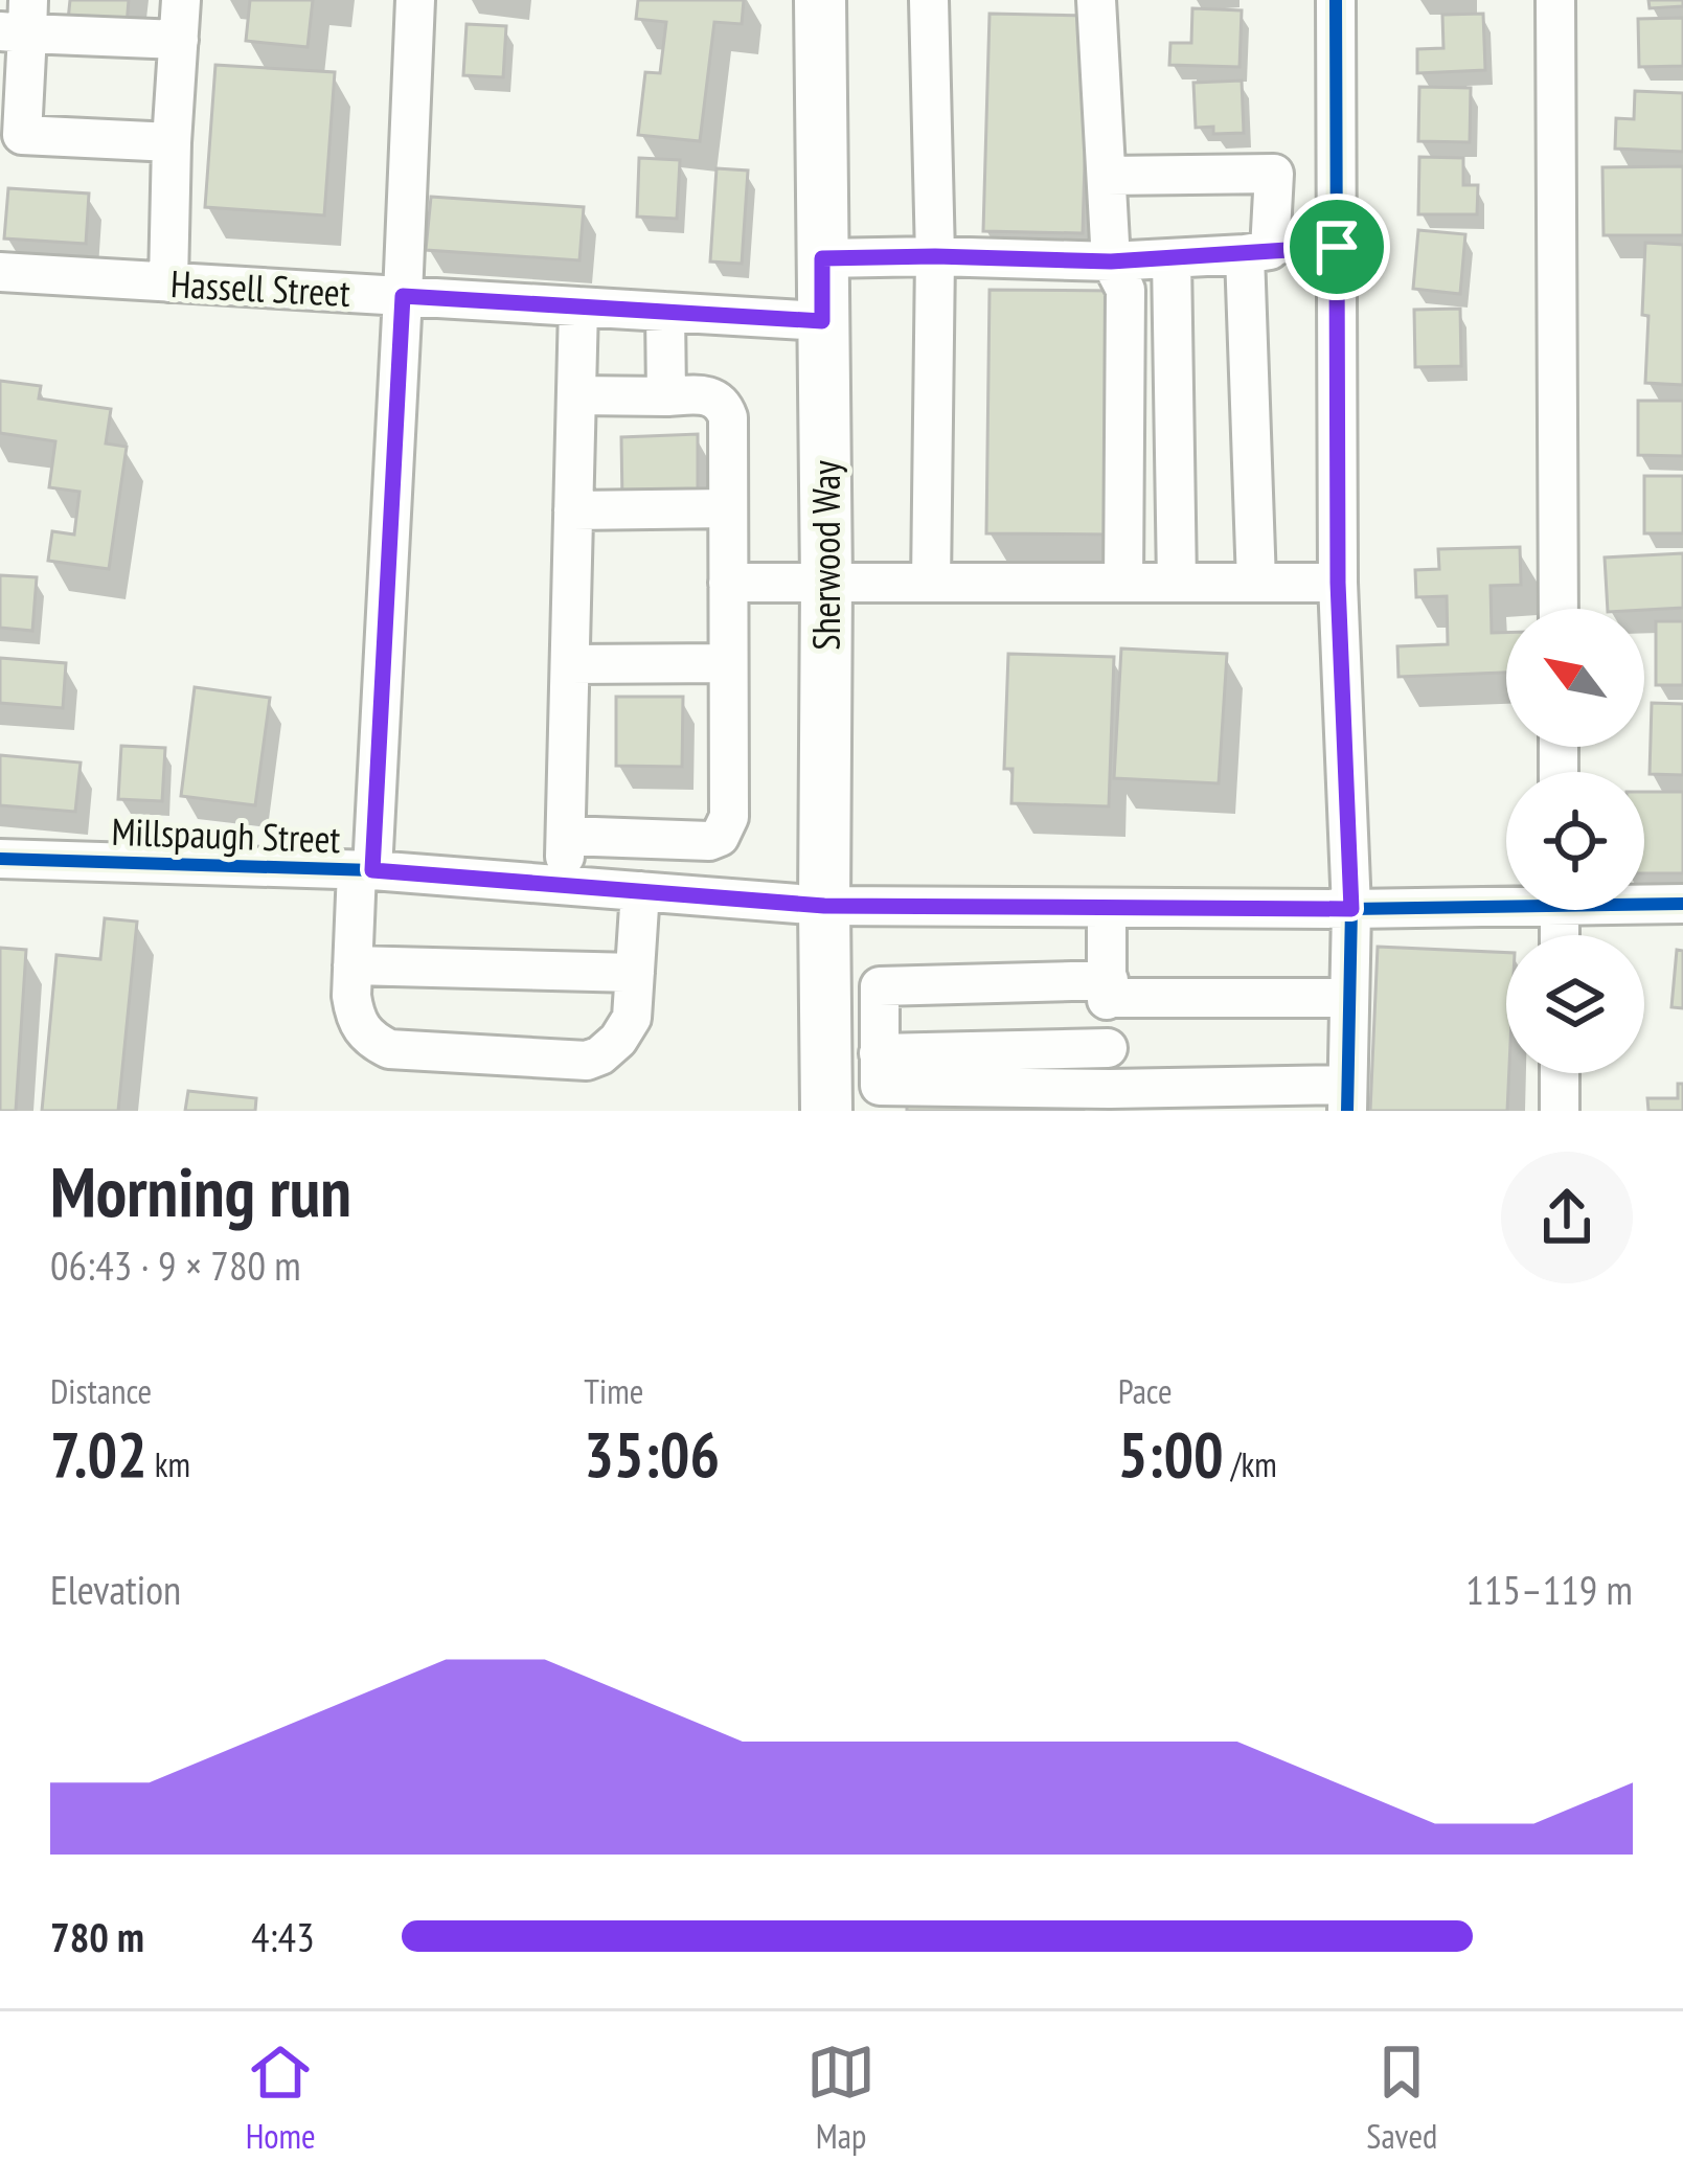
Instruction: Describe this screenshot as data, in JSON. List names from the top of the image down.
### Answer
{
  "streets": {
    "main road": ["Sherwood Way"],
    "street": ["Hassell Street", "Millspaugh Street"]
  },
  "crossings": [
    ["Hassell Street", "Sherwood Way"],
    ["Sherwood Way", "Millspaugh Street"]
  ],
  "north": "top left",
  "page": {
    "heading": ["Morning run", "06:43 · 9 × 780 m"],
    "stats": [
      ["Distance", "7.02 km"],
      ["Time", "35:06"],
      ["Pace", "5:00 /km"]
    ],
    "chart": ["Elevation", "115–119 m"],
    "list": [
      {
        "name": "780 m",
        "note": "4:43"
      }
    ],
    "tabs": ["Home", "Map", "Saved"]
  }
}
